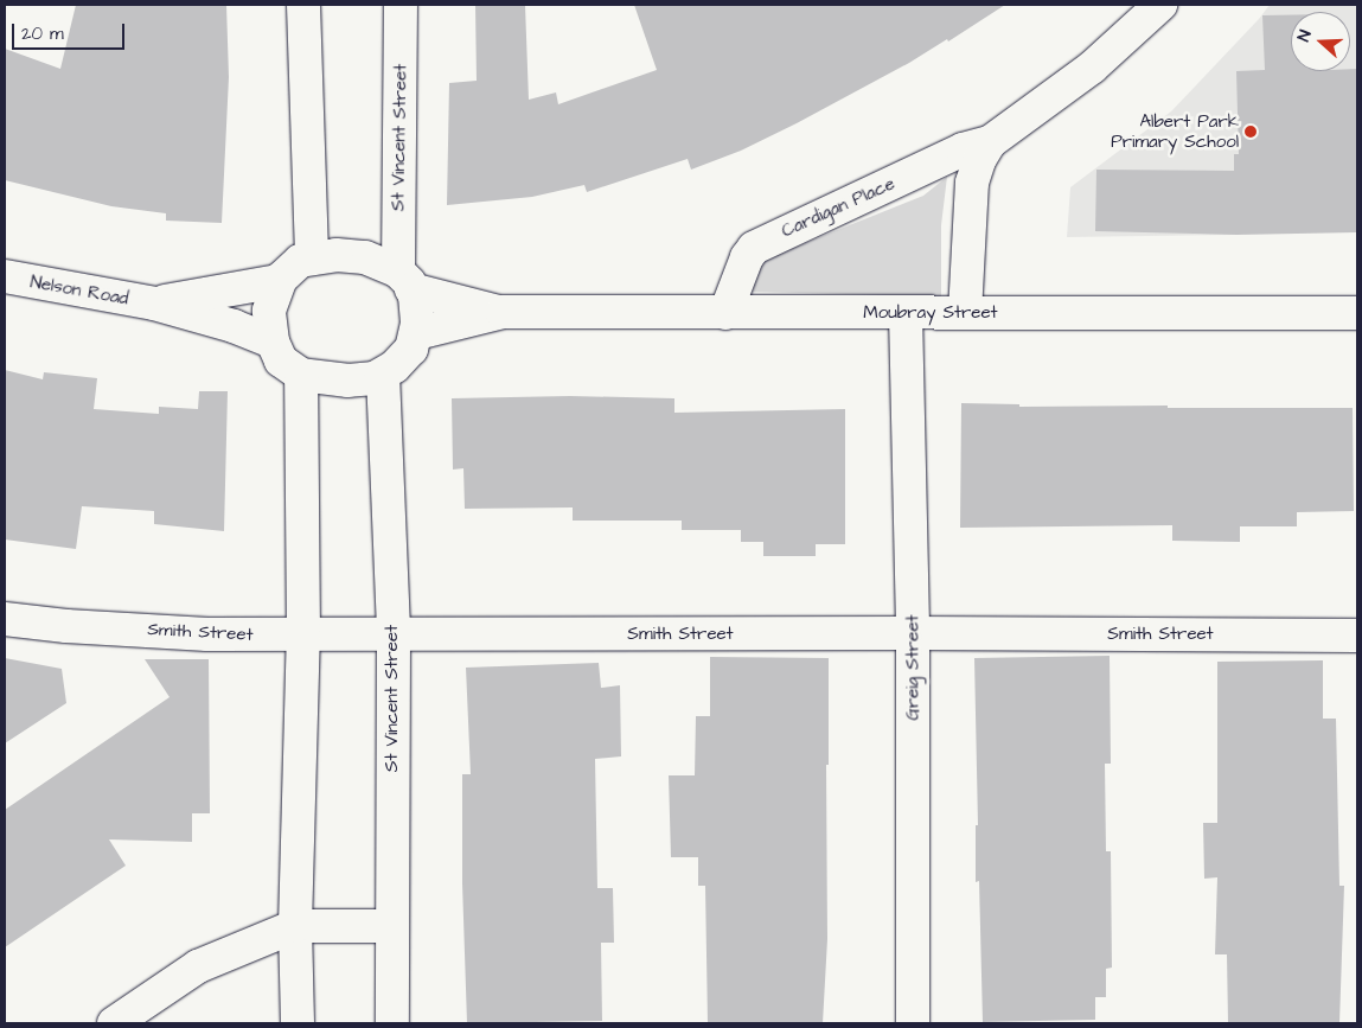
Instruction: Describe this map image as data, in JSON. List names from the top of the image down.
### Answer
{
  "streets": {
    "street": [
      "St Vincent Street",
      "Cardigan Place",
      "Nelson Road",
      "Moubray Street",
      "Smith Street",
      "Greig Street"
    ]
  },
  "crossings": [
    ["St Vincent Street", "Nelson Road"],
    ["St Vincent Street", "Moubray Street"],
    ["St Vincent Street", "Smith Street"],
    ["Cardigan Place", "Moubray Street"],
    ["Nelson Road", "Moubray Street"],
    ["Moubray Street", "Greig Street"],
    ["Smith Street", "Greig Street"]
  ],
  "places": ["Albert Park Primary School"],
  "scale_bar": "20 m",
  "north": "left"
}
